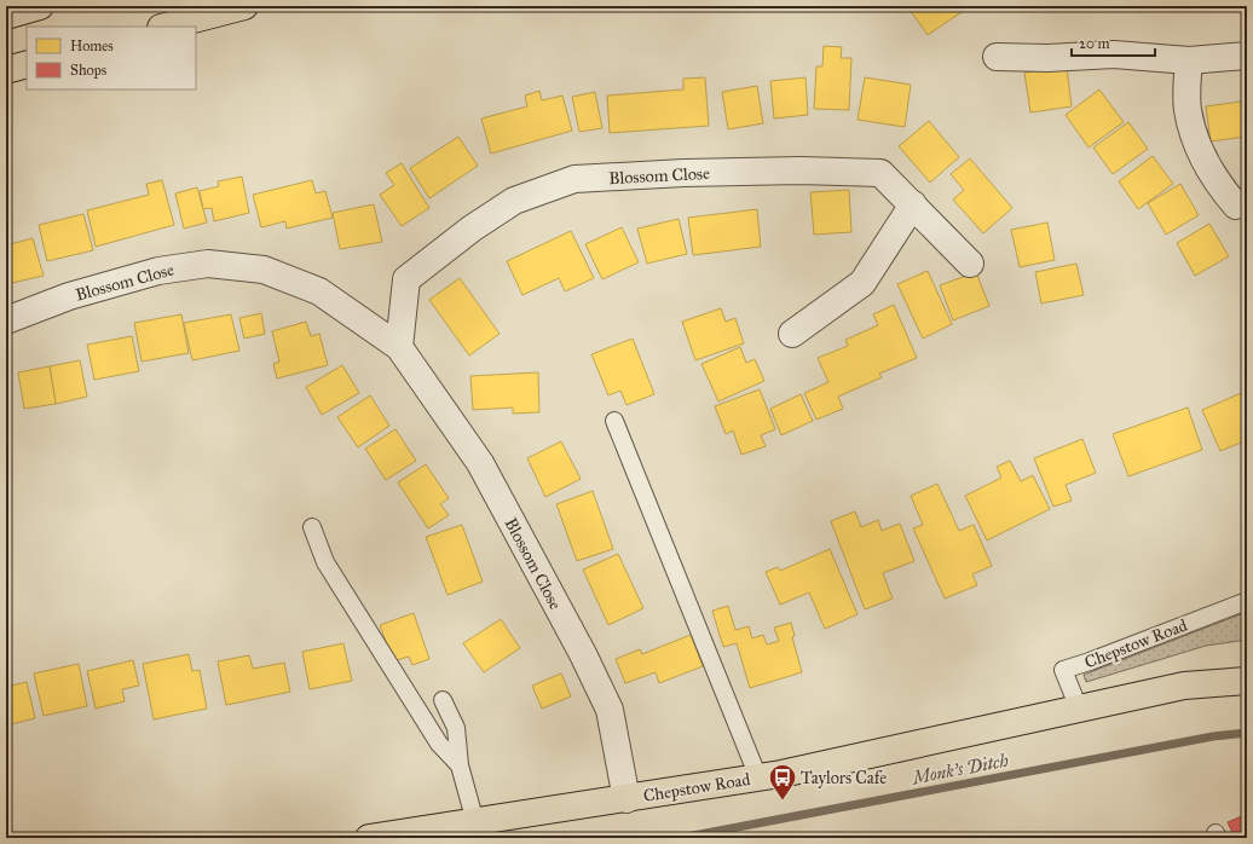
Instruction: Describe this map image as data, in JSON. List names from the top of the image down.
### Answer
{
  "streets": {
    "main road": ["Chepstow Road"],
    "street": ["Blossom Close"]
  },
  "crossings": [
    ["Blossom Close", "Chepstow Road"]
  ],
  "water": ["Monk's Ditch"],
  "places": {
    "bus stop": ["Taylors Cafe"]
  },
  "legend": ["Homes", "Shops"],
  "scale_bar": "20 m"
}
